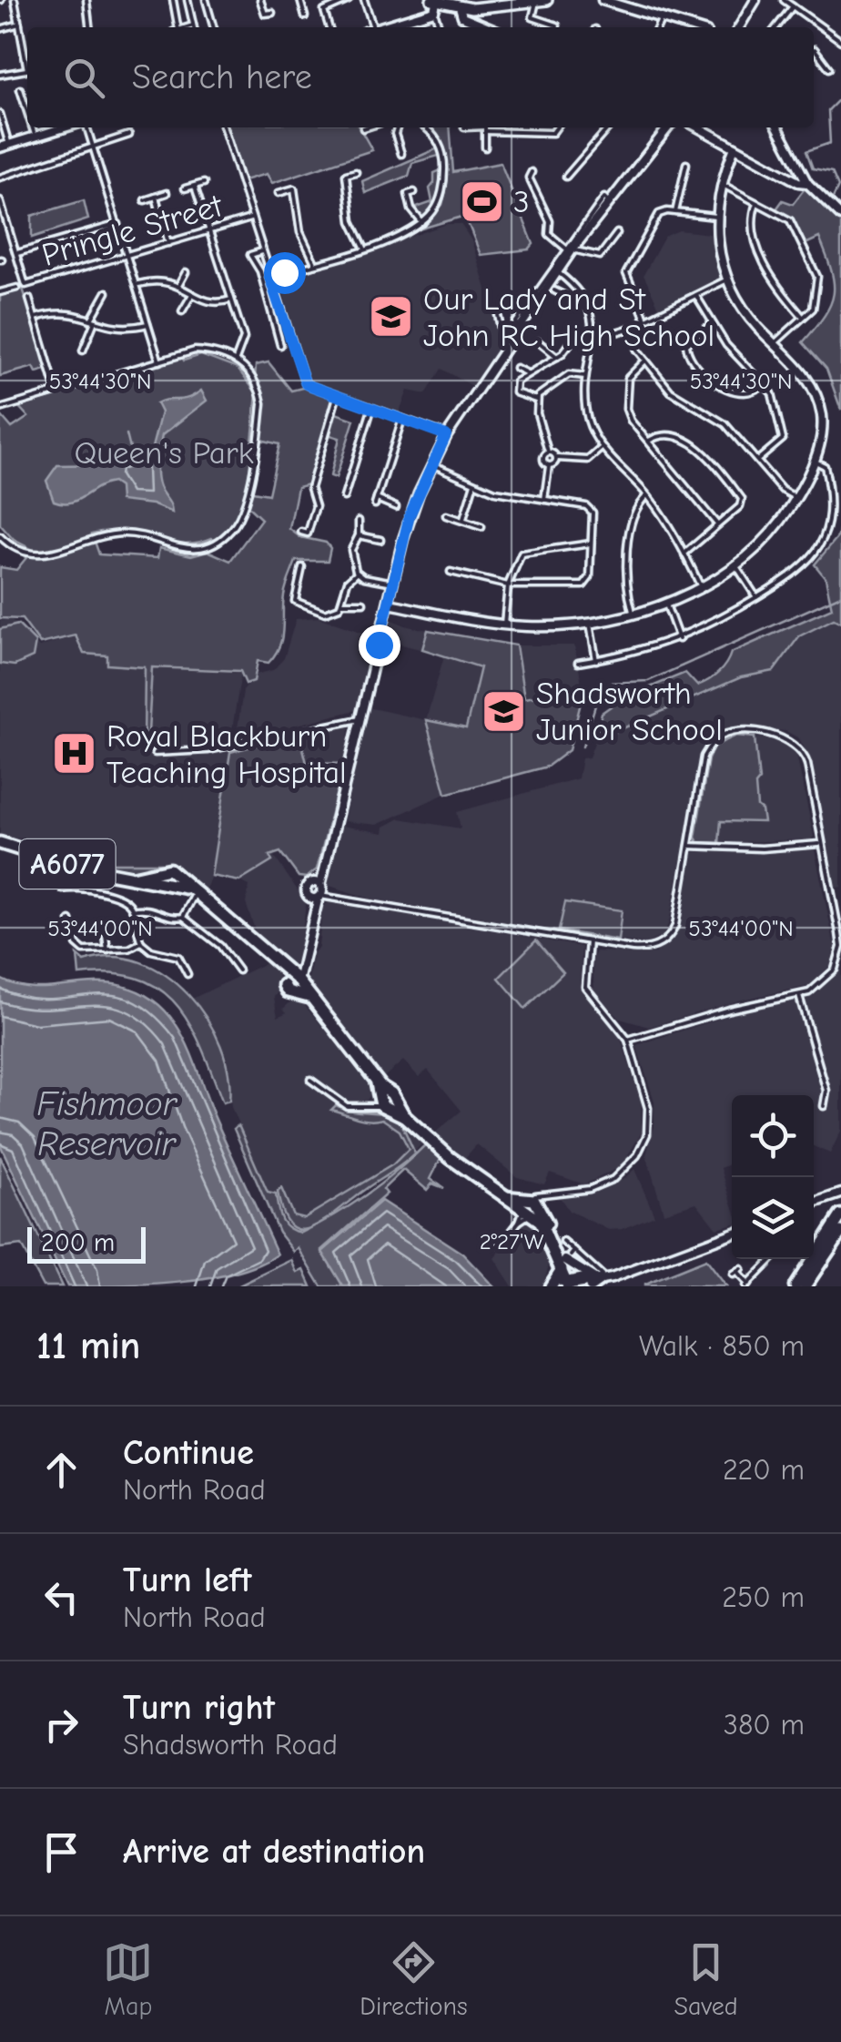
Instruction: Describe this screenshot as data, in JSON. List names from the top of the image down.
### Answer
{
  "streets": {
    "highway": ["A6077"],
    "street": ["Pringle Street"]
  },
  "water": ["Fishmoor Reservoir"],
  "parks": ["Queen's Park"],
  "places": {
    "sports": ["3"],
    "school or university": ["Our Lady and St John RC High School", "Shadsworth Junior School"],
    "hospital": ["Royal Blackburn Teaching Hospital"]
  },
  "scale_bar": "200 m",
  "page": {
    "search": "Search here",
    "scale": "200 m",
    "heading": ["11 min", "Walk · 850 m"],
    "list": [
      ["Continue", "North Road", "220 m"],
      ["Turn left", "North Road", "250 m"],
      ["Turn right", "Shadsworth Road", "380 m"],
      "Arrive at destination"
    ],
    "nav": ["Map", "Directions", "Saved"]
  },
  "coordinates": ["53°44'30\"N", "53°44'00\"N", "2°27'W"]
}
